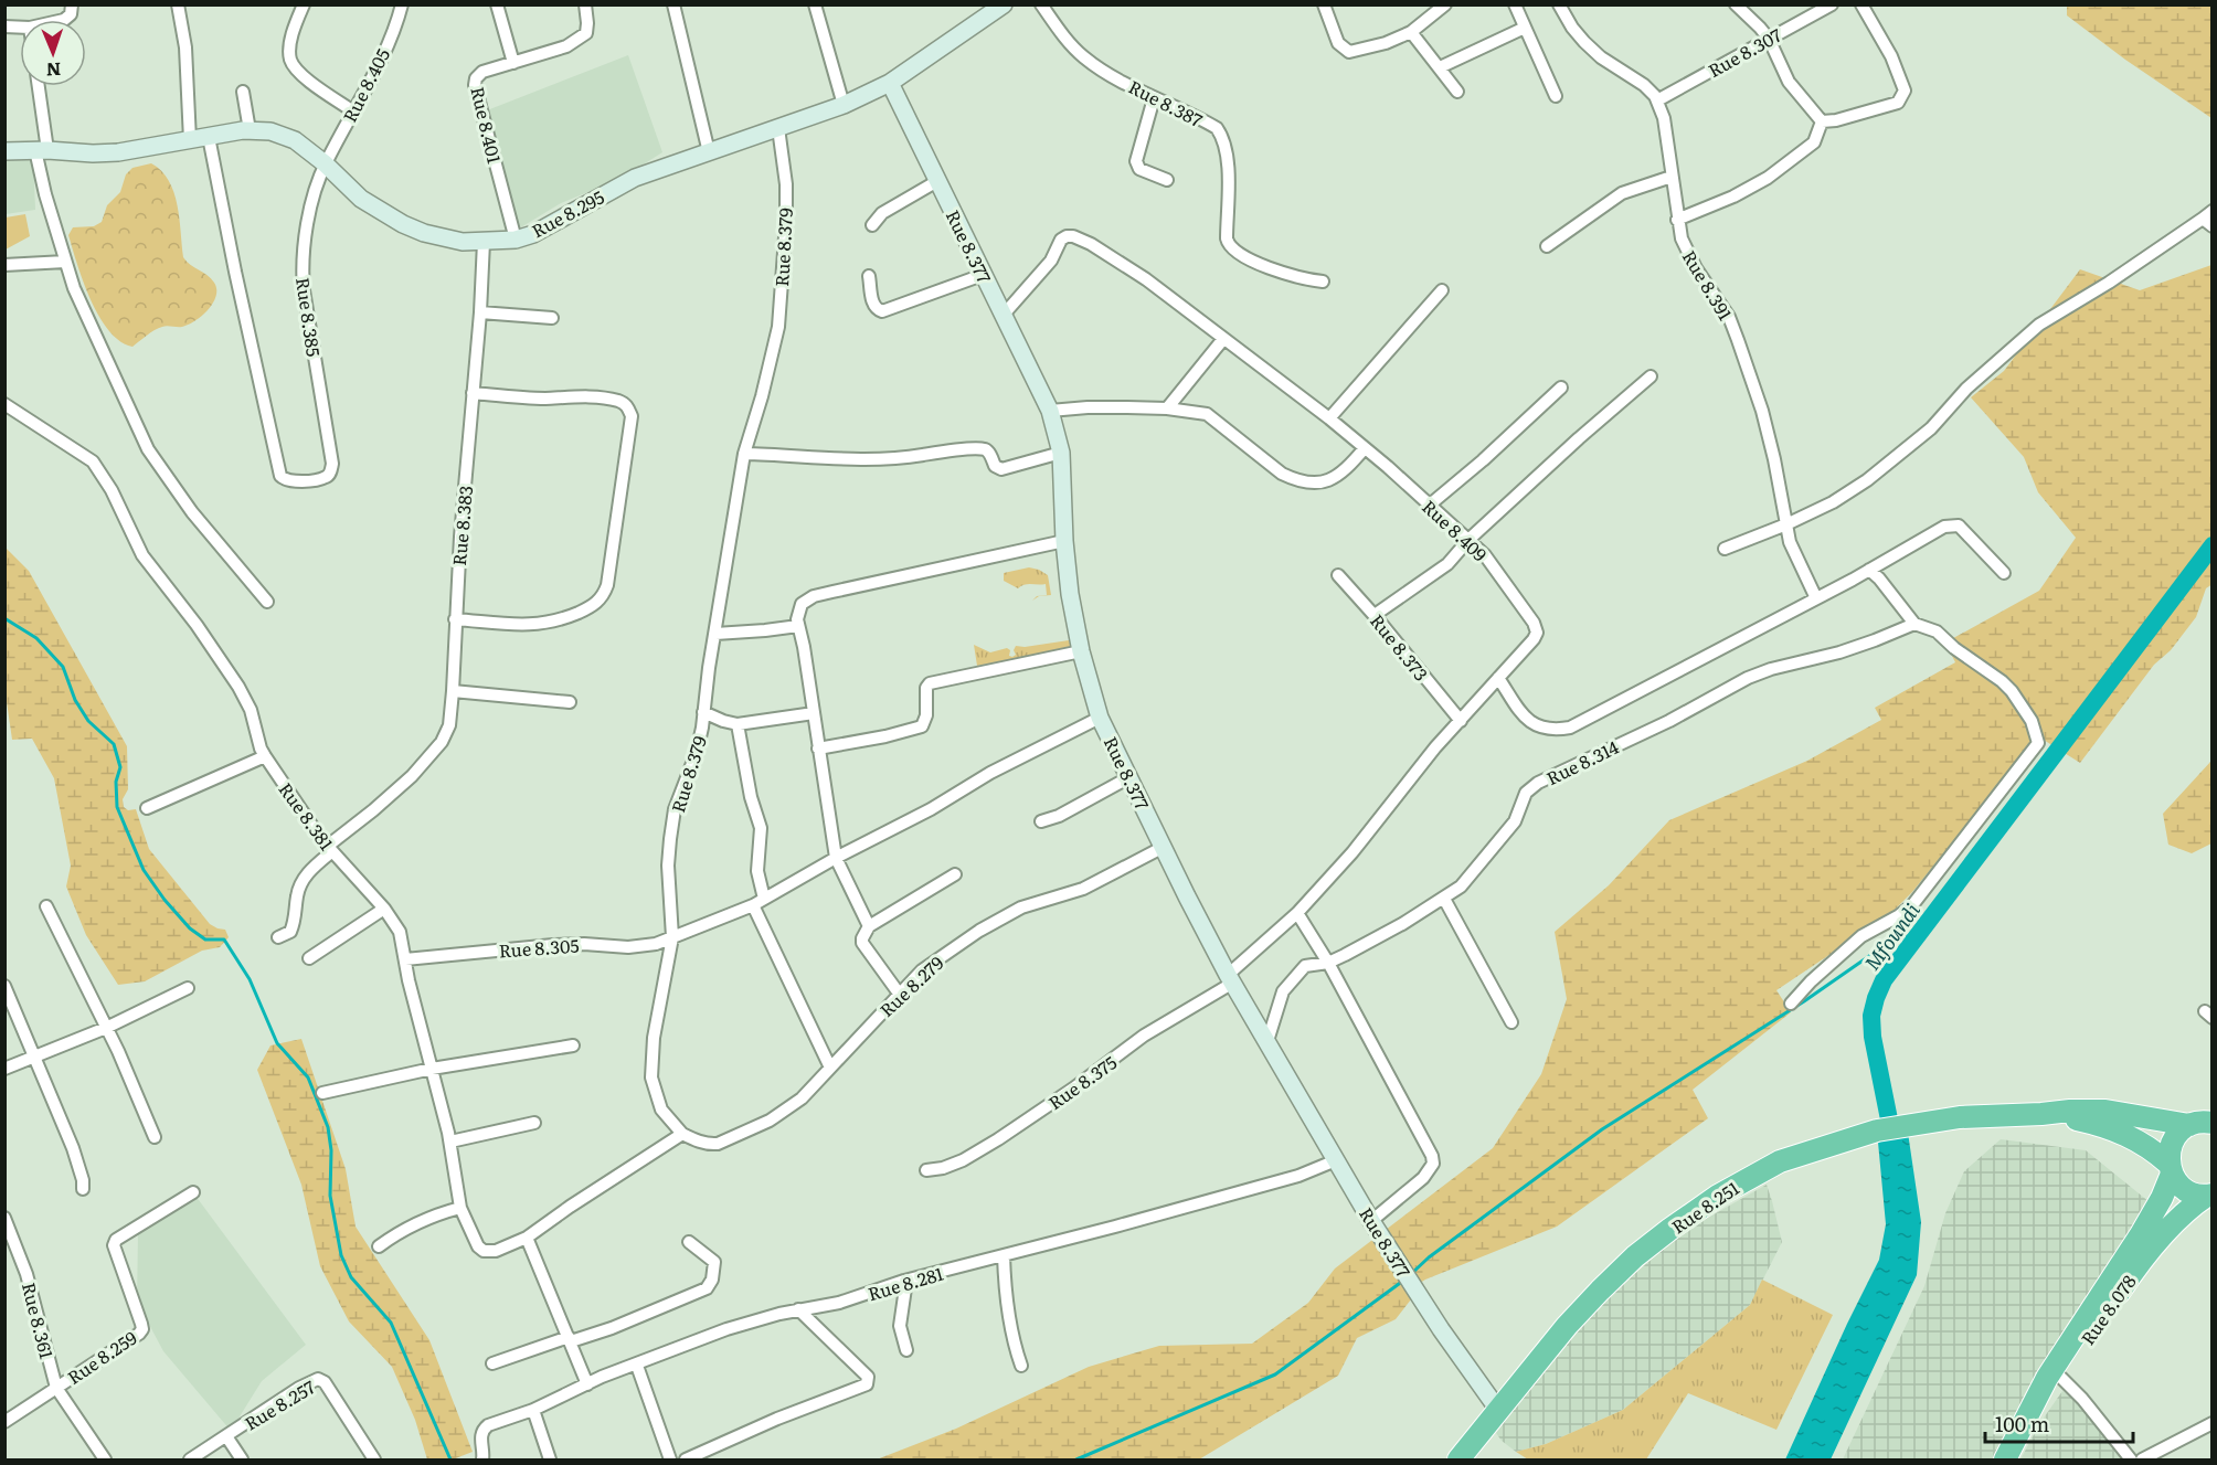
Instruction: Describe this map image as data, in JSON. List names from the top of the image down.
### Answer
{
  "streets": {
    "highway": ["Rue 8.251", "Rue 8.078"],
    "street": [
      "Rue 8.307",
      "Rue 8.405",
      "Rue 8.387",
      "Rue 8.401",
      "Rue 8.295",
      "Rue 8.377",
      "Rue 8.379",
      "Rue 8.391",
      "Rue 8.385",
      "Rue 8.383",
      "Rue 8.409",
      "Rue 8.373",
      "Rue 8.314",
      "Rue 8.381",
      "Rue 8.305",
      "Rue 8.279",
      "Rue 8.375",
      "Rue 8.281",
      "Rue 8.361",
      "Rue 8.259",
      "Rue 8.257"
    ]
  },
  "crossings": [
    ["Rue 8.307", "Rue 8.391"],
    ["Rue 8.405", "Rue 8.295"],
    ["Rue 8.405", "Rue 8.385"],
    ["Rue 8.401", "Rue 8.295"],
    ["Rue 8.295", "Rue 8.377"],
    ["Rue 8.295", "Rue 8.379"],
    ["Rue 8.295", "Rue 8.385"],
    ["Rue 8.295", "Rue 8.383"],
    ["Rue 8.377", "Rue 8.409"],
    ["Rue 8.377", "Rue 8.314"],
    ["Rue 8.377", "Rue 8.305"],
    ["Rue 8.377", "Rue 8.279"],
    ["Rue 8.377", "Rue 8.375"],
    ["Rue 8.377", "Rue 8.251"],
    ["Rue 8.377", "Rue 8.281"],
    ["Rue 8.379", "Rue 8.305"],
    ["Rue 8.379", "Rue 8.279"],
    ["Rue 8.383", "Rue 8.381"],
    ["Rue 8.409", "Rue 8.373"],
    ["Rue 8.409", "Rue 8.375"],
    ["Rue 8.381", "Rue 8.305"],
    ["Rue 8.251", "Rue 8.078"],
    ["Rue 8.361", "Rue 8.259"]
  ],
  "water": ["Mfoundi"],
  "scale_bar": "100 m",
  "north": "bottom"
}
